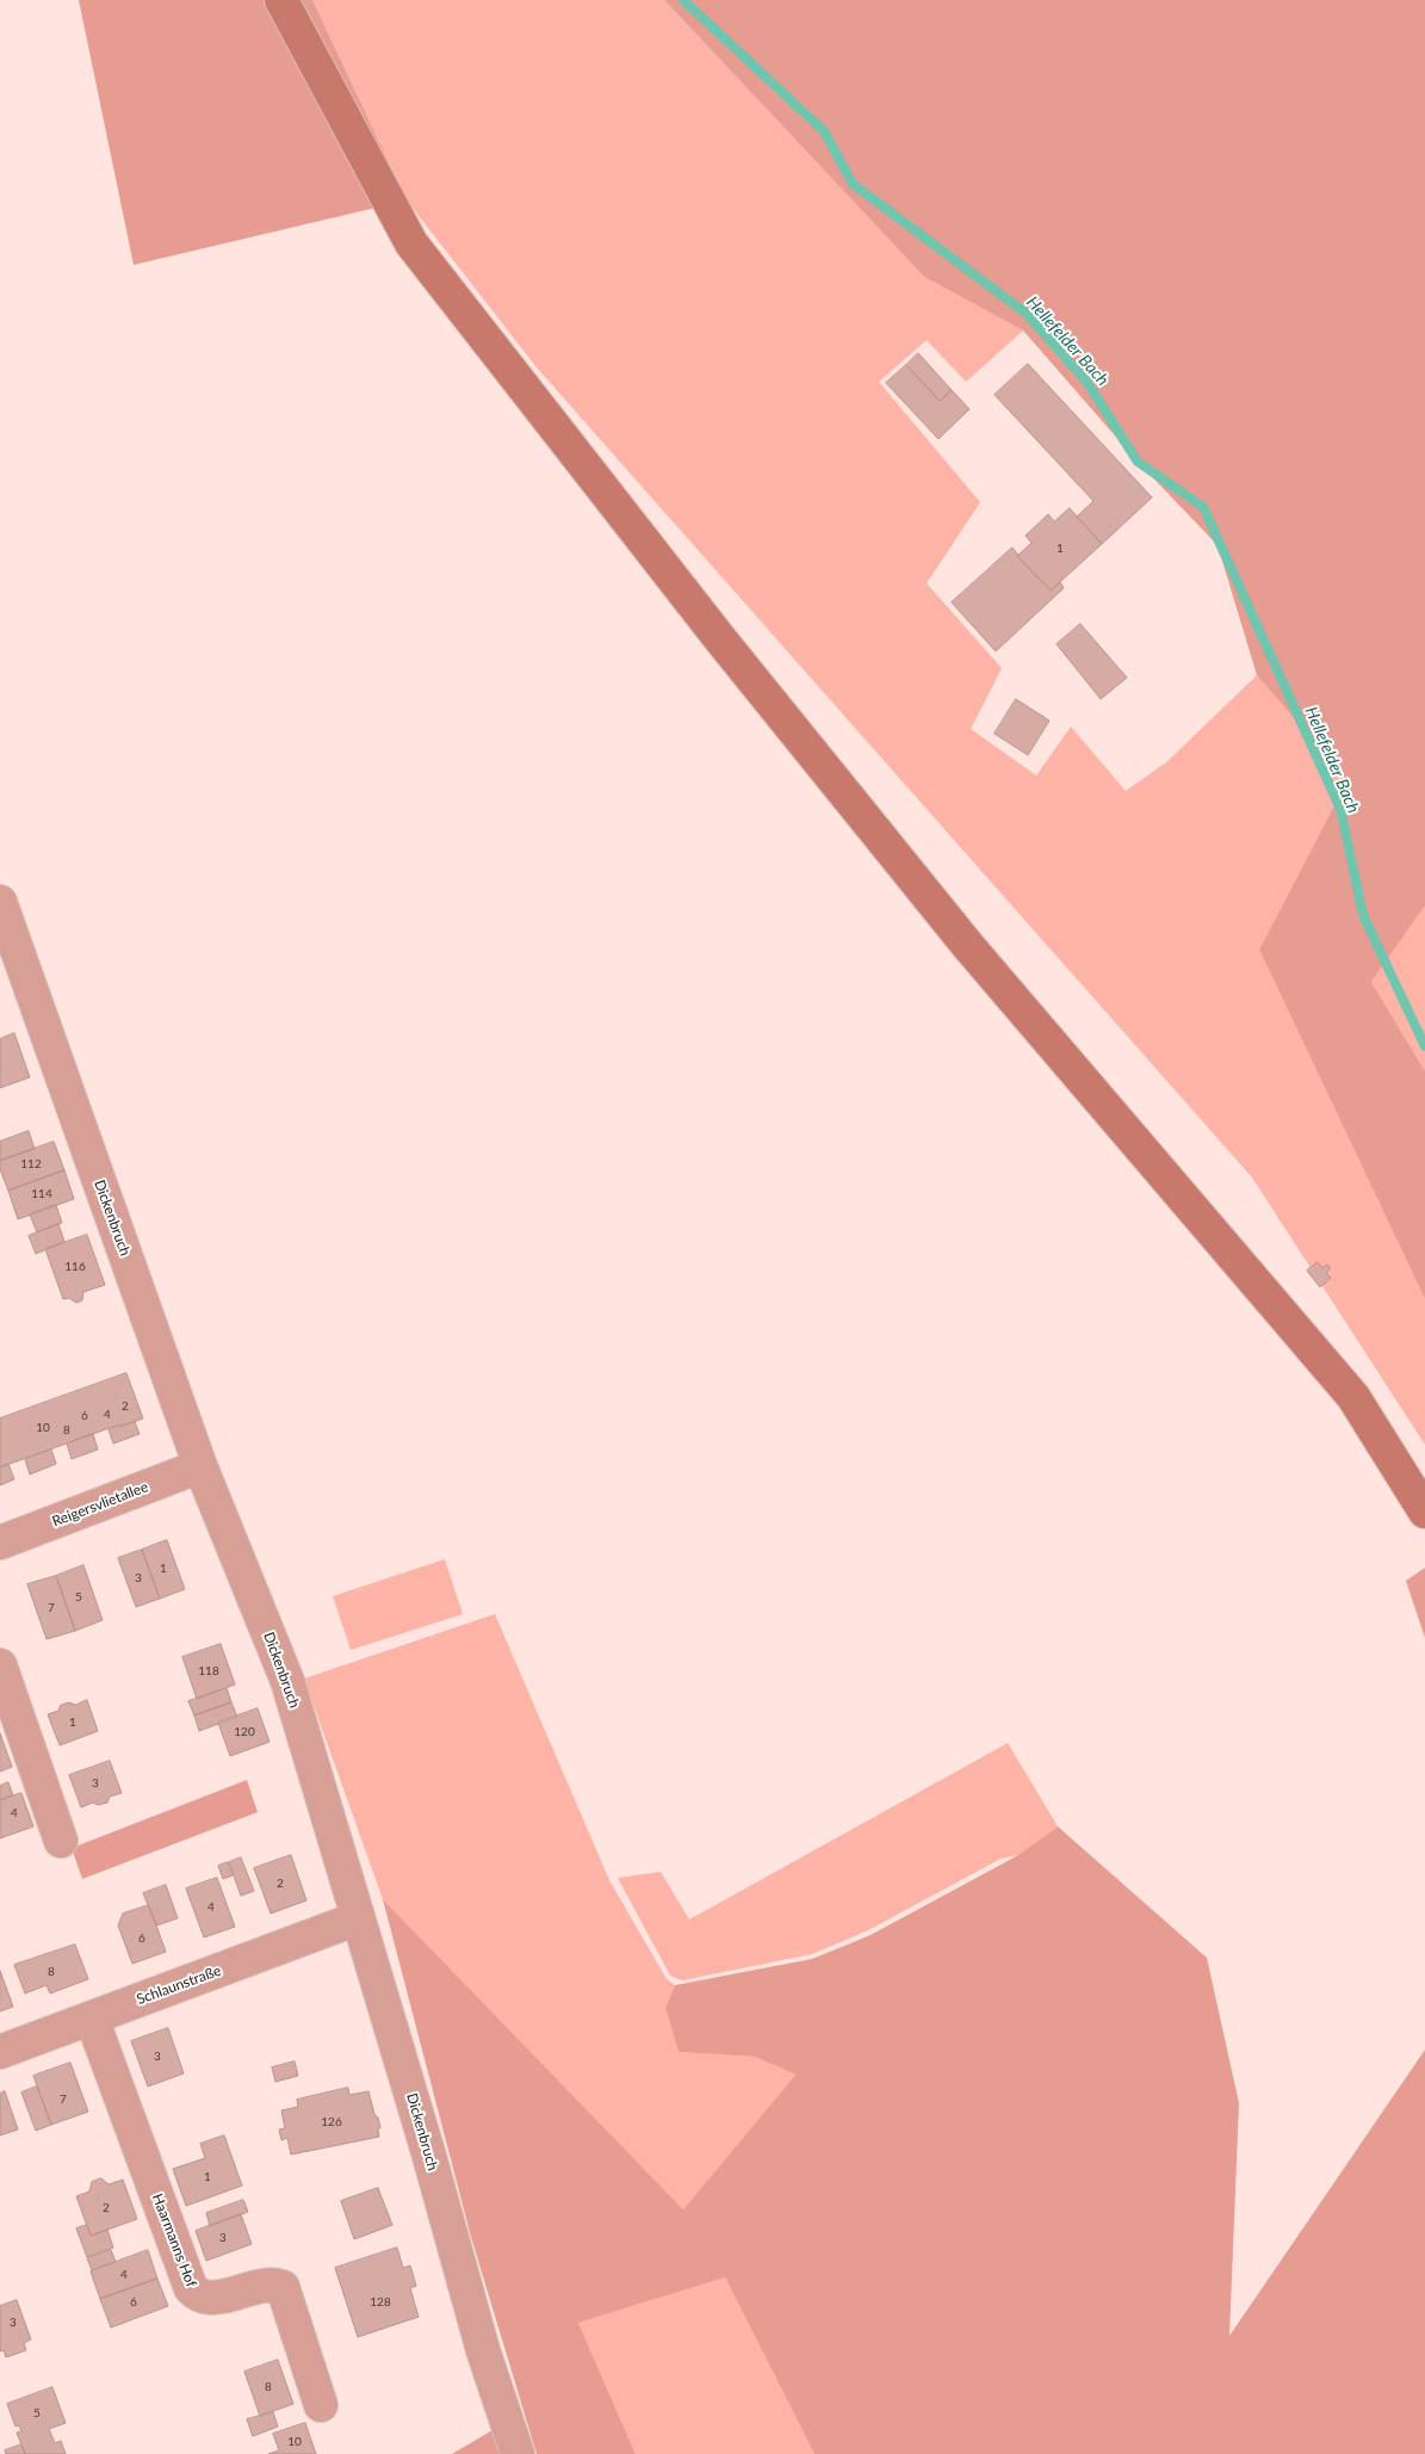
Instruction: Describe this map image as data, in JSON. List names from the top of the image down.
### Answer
{
  "streets": {
    "street": [
      "Dickenbruch",
      "Reigersvlietallee",
      "Schlaunstraße",
      "Haarmanns Hof"
    ]
  },
  "crossings": [
    ["Dickenbruch", "Reigersvlietallee"],
    ["Dickenbruch", "Schlaunstraße"],
    ["Schlaunstraße", "Haarmanns Hof"]
  ],
  "water": ["Hellefelder Bach"],
  "house_numbers": [
    "1",
    "112",
    "114",
    "116",
    "2",
    "4",
    "6",
    "10",
    "8",
    "1",
    "3",
    "5",
    "7",
    "118",
    "1",
    "120",
    "3",
    "4",
    "2",
    "4",
    "6",
    "8",
    "3",
    "7",
    "126",
    "1",
    "2",
    "3",
    "4",
    "6",
    "128",
    "3",
    "8",
    "5",
    "10"
  ]
}
